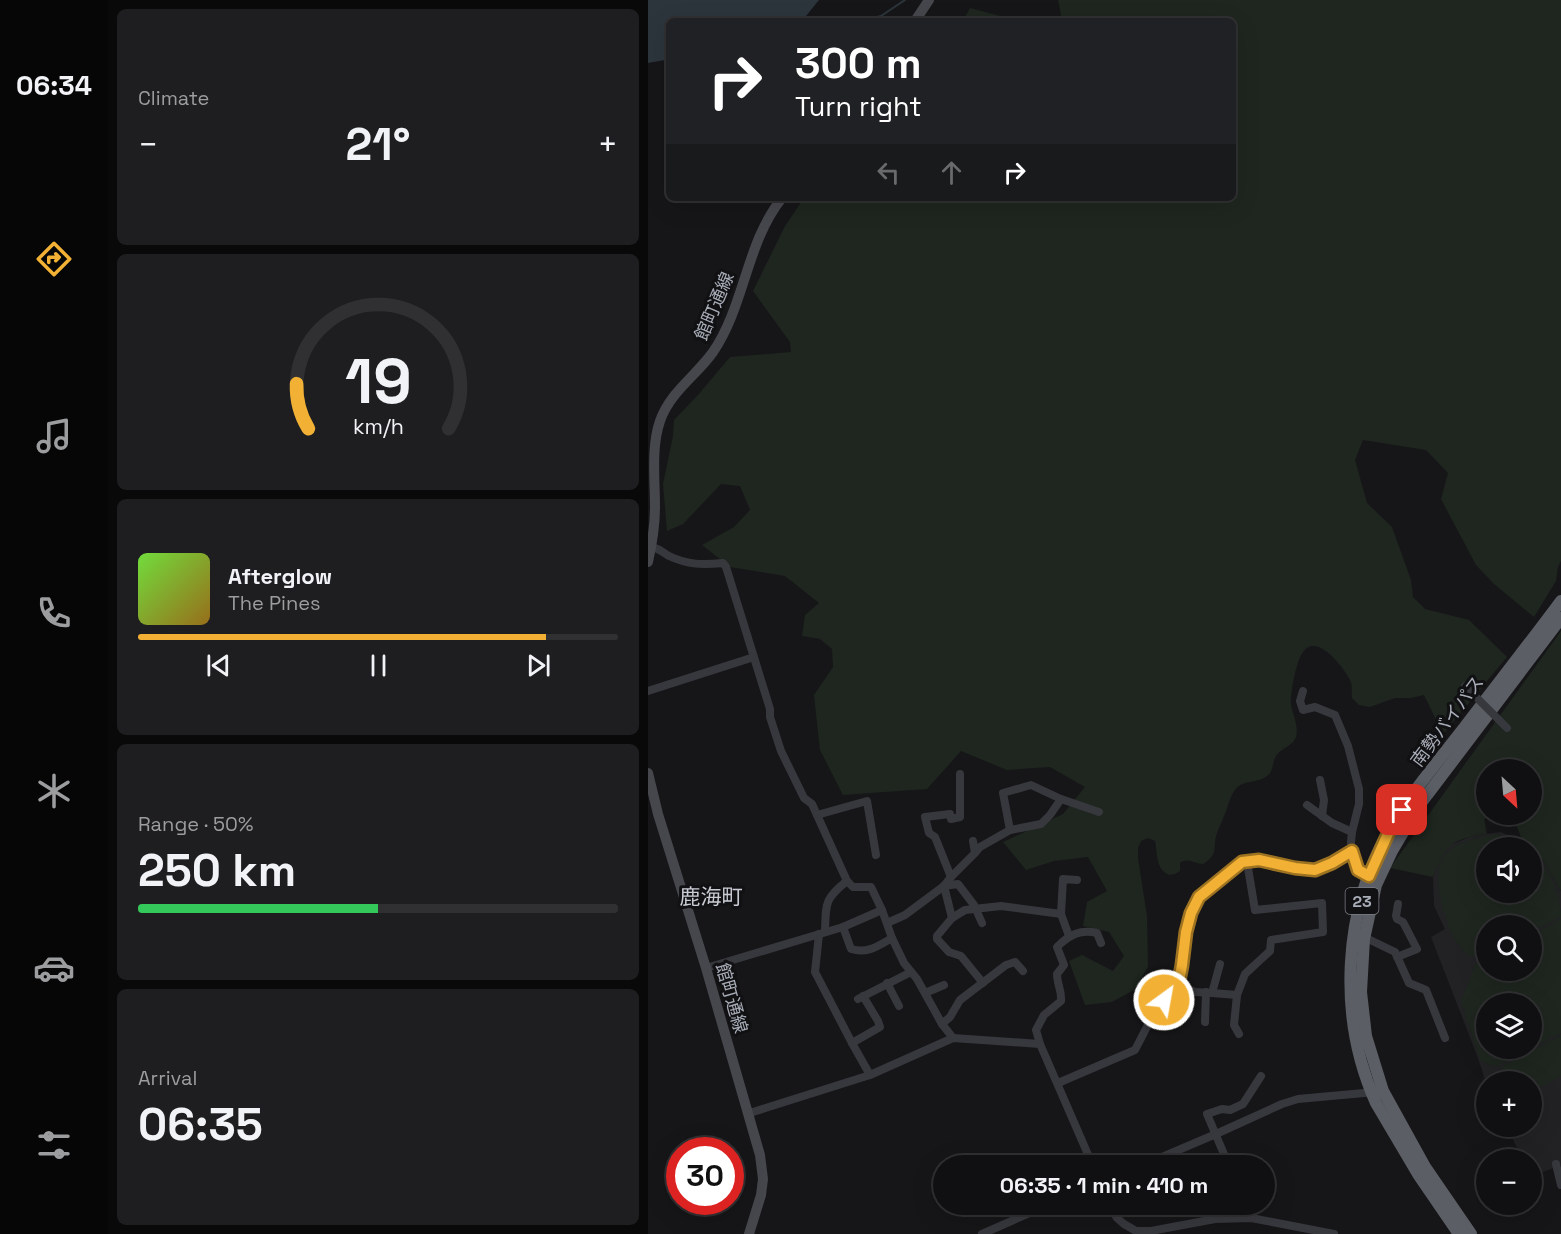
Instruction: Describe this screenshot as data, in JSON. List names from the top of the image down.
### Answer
{
  "streets": {
    "highway": ["南勢バイパス", "23"],
    "main road": ["館町通線"]
  },
  "districts": ["鹿海町"],
  "north": "bottom right",
  "page": {
    "tabs": "06:34",
    "tile": [
      "Climate",
      ["Range · 50%", "250 km"],
      ["Arrival", "06:35"]
    ],
    "turn": ["300 m", "Turn right"],
    "heat": ["−", "21°", "+"],
    "song": ["Afterglow", "The Pines"],
    "map_buttons": ["+", "−"],
    "limit": "30",
    "trip": "06:35 · 1 min · 410 m",
    "gauge": ["19", "km/h"]
  }
}
